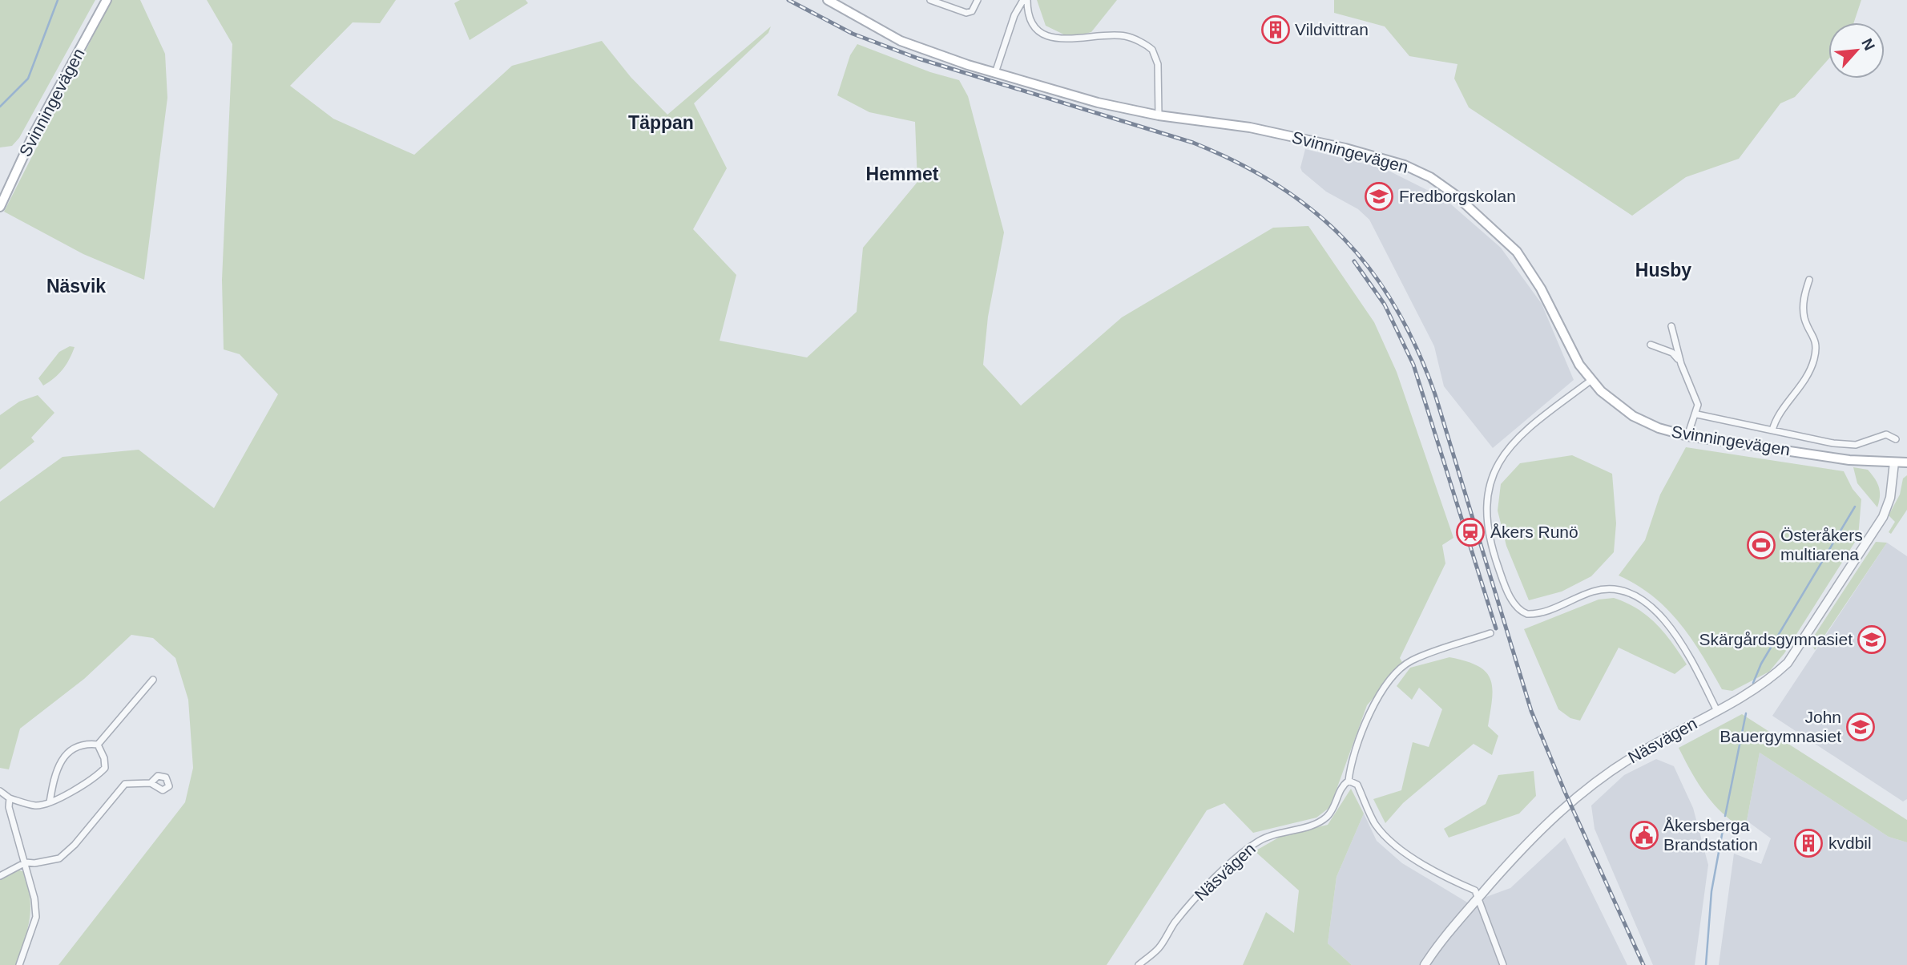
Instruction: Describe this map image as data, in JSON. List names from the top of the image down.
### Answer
{
  "streets": {
    "main road": ["Svinningevägen"],
    "street": ["Näsvägen"]
  },
  "crossings": [
    ["Svinningevägen", "Näsvägen"]
  ],
  "districts": [
    "Täppan",
    "Hemmet",
    "Husby",
    "Näsvik"
  ],
  "places": {
    "building": ["Vildvittran", "kvdbil"],
    "school or university": ["Fredborgskolan", "Skärgårdsgymnasiet", "John Bauergymnasiet"],
    "station": ["Åkers Runö"],
    "sports": ["Österåkers multiarena"],
    "public building": ["Åkersberga Brandstation"]
  },
  "north": "top right"
}
